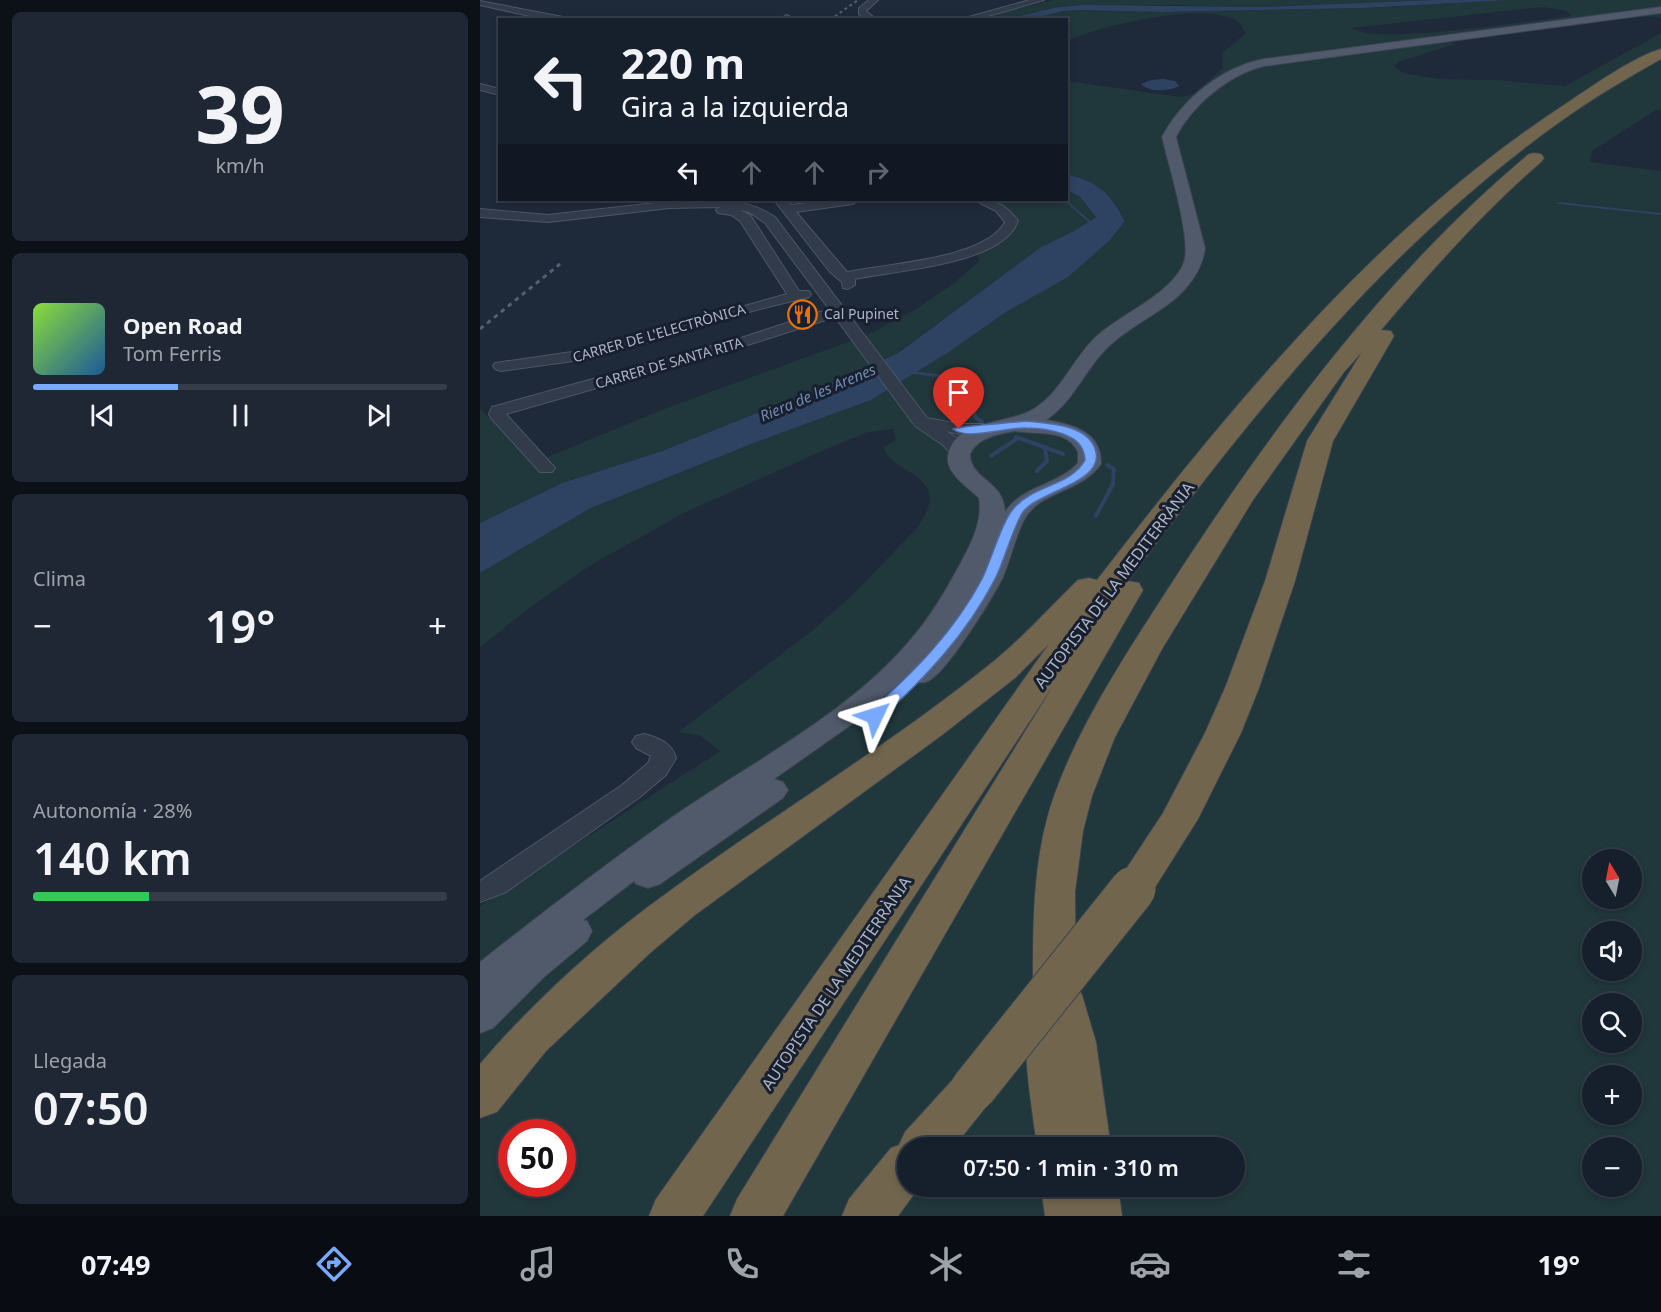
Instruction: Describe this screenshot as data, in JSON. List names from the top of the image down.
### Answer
{
  "streets": {
    "highway": ["AUTOPISTA DE LA MEDITERRÀNIA"],
    "street": ["CARRER DE L'ELECTRÒNICA", "CARRER DE SANTA RITA"]
  },
  "water": ["Riera de les Arenes"],
  "places": {
    "restaurant": ["Cal Pupinet"]
  },
  "north": "top",
  "page": {
    "tile": [
      ["39", "km/h"],
      "Clima",
      ["Autonomía · 28%", "140 km"],
      ["Llegada", "07:50"]
    ],
    "turn": ["220 m", "Gira a la izquierda"],
    "song": ["Open Road", "Tom Ferris"],
    "heat": ["−", "19°", "+"],
    "map_buttons": ["+", "−"],
    "limit": "50",
    "trip": "07:50 · 1 min · 310 m",
    "tabs": ["07:49", "19°"]
  }
}
